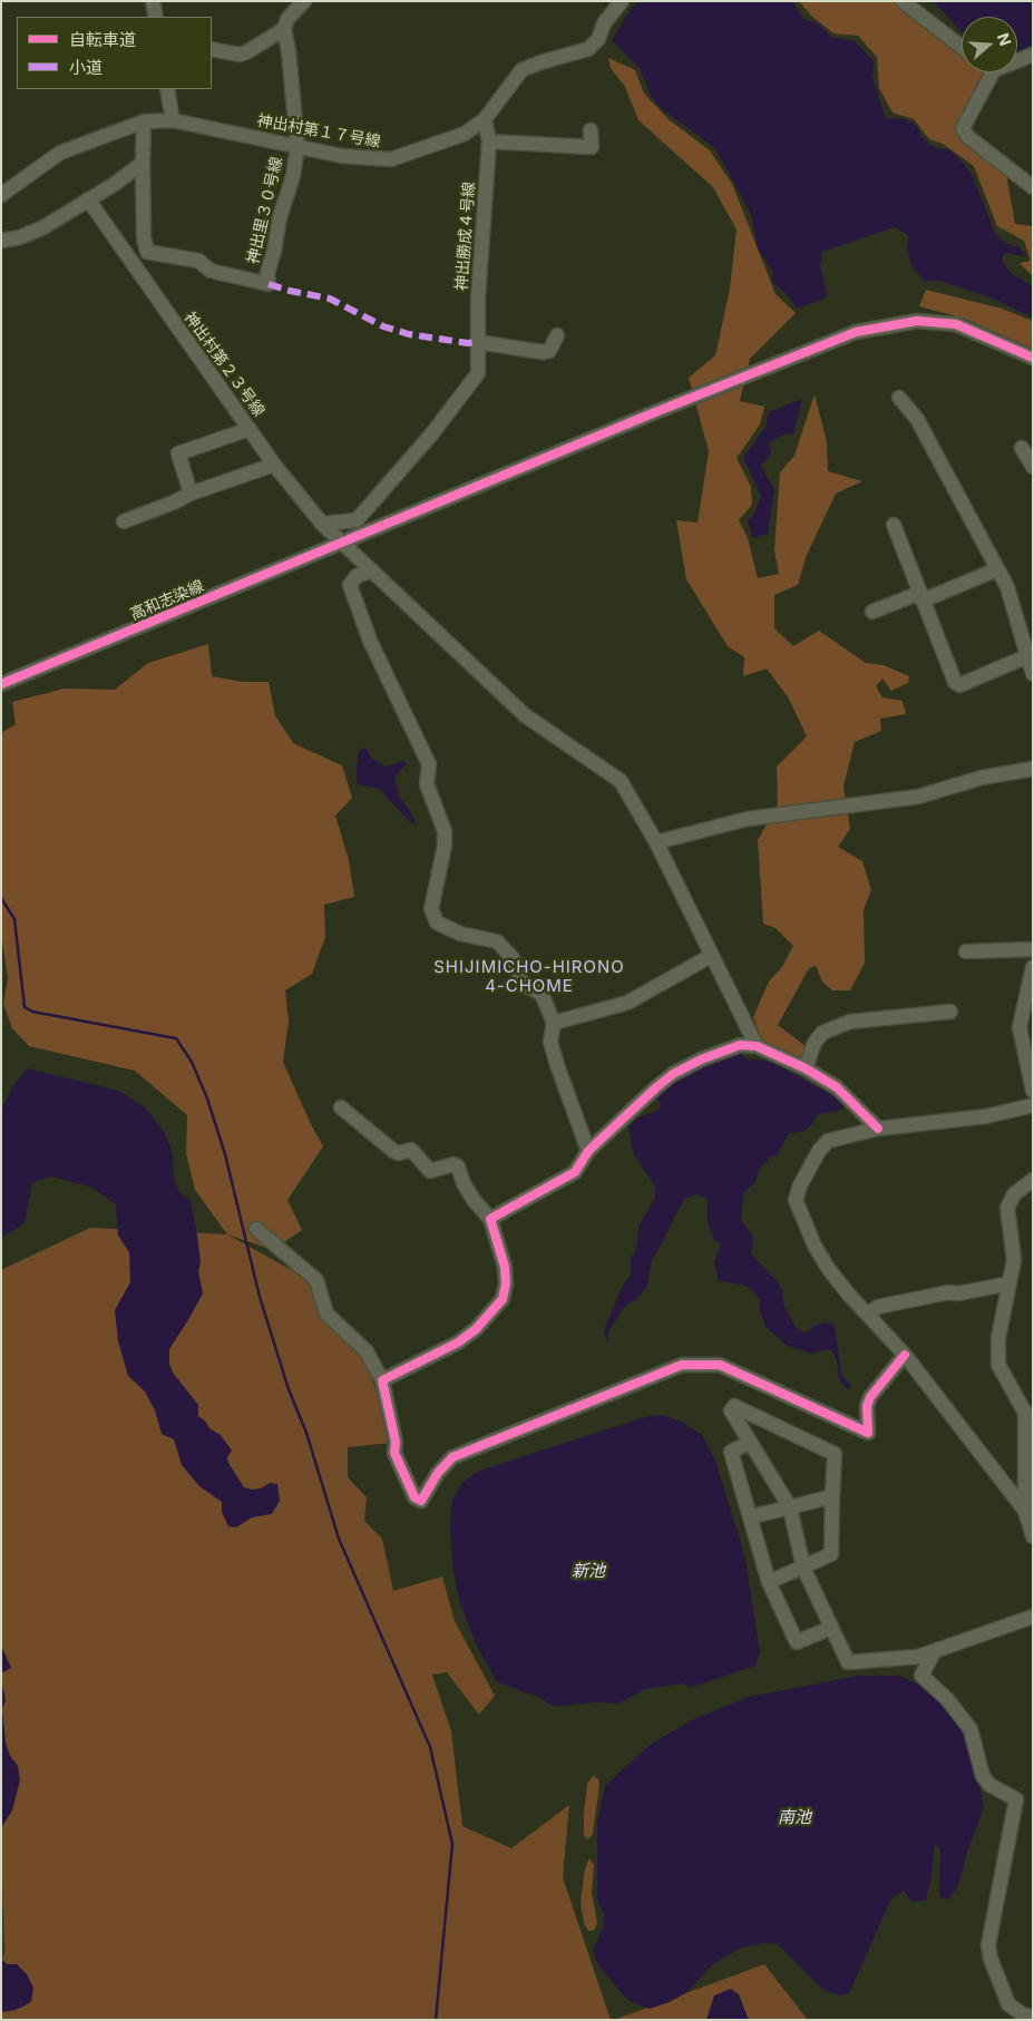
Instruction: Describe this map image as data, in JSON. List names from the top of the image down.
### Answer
{
  "streets": {
    "street": [
      "神出村第１７号線",
      "神出里３０号線",
      "神出勝成４号線",
      "神出村第２３号線",
      "高和志染線"
    ]
  },
  "crossings": [
    ["神出村第１７号線", "神出里３０号線"],
    ["神出村第１７号線", "神出勝成４号線"],
    ["神出勝成４号線", "神出村第２３号線"],
    ["神出村第２３号線", "高和志染線"]
  ],
  "districts": ["SHIJIMICHO-HIRONO 4-CHOME"],
  "water": ["新池", "南池"],
  "legend": ["自転車道", "小道"],
  "north": "right"
}
